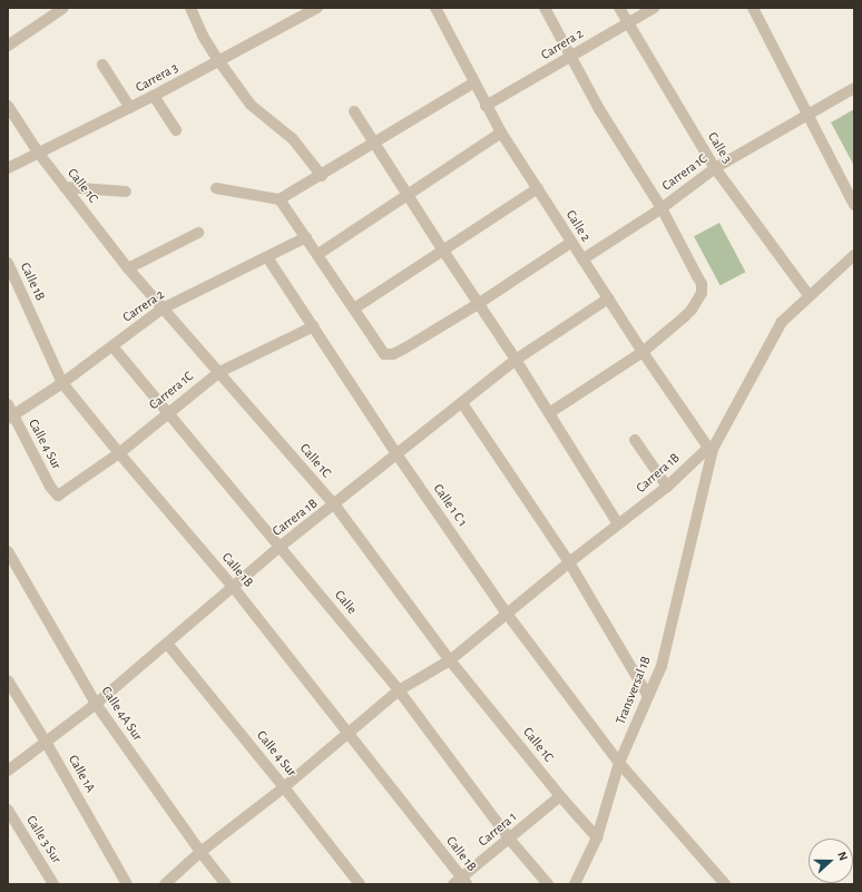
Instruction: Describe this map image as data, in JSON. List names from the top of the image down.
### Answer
{
  "streets": {
    "street": [
      "Carrera 2",
      "Carrera 3",
      "Calle 3",
      "Carrera 1C",
      "Calle 1C",
      "Calle 2",
      "Calle 1B",
      "Calle 4 Sur",
      "Carrera 1B",
      "Calle 1 C 1",
      "Calle",
      "Transversal 1B",
      "Calle 4A Sur",
      "Calle 1A",
      "Carrera 1",
      "Calle 3 Sur"
    ]
  },
  "crossings": [
    ["Carrera 2", "Calle 3"],
    ["Carrera 2", "Calle 1C"],
    ["Carrera 2", "Calle 2"],
    ["Carrera 2", "Calle 1B"],
    ["Carrera 2", "Calle 4 Sur"],
    ["Carrera 2", "Calle 1 C 1"],
    ["Carrera 2", "Calle"],
    ["Carrera 3", "Calle 1C"],
    ["Calle 3", "Carrera 1C"],
    ["Calle 3", "Carrera 1B"],
    ["Carrera 1C", "Calle 1C"],
    ["Carrera 1C", "Calle 2"],
    ["Carrera 1C", "Calle 1B"],
    ["Carrera 1C", "Calle 4 Sur"],
    ["Carrera 1C", "Calle 1 C 1"],
    ["Carrera 1C", "Calle"],
    ["Calle 1C", "Carrera 1B"],
    ["Calle 1C", "Transversal 1B"],
    ["Calle 1C", "Carrera 1"],
    ["Calle 2", "Carrera 1B"],
    ["Calle 2", "Transversal 1B"],
    ["Calle 1B", "Carrera 1B"],
    ["Calle 1B", "Carrera 1"],
    ["Calle 4 Sur", "Carrera 1B"],
    ["Carrera 1B", "Calle 1 C 1"],
    ["Carrera 1B", "Calle"],
    ["Carrera 1B", "Transversal 1B"],
    ["Carrera 1B", "Calle 4A Sur"],
    ["Carrera 1B", "Calle 1A"],
    ["Calle 1 C 1", "Transversal 1B"],
    ["Calle", "Carrera 1"]
  ],
  "north": "right"
}
